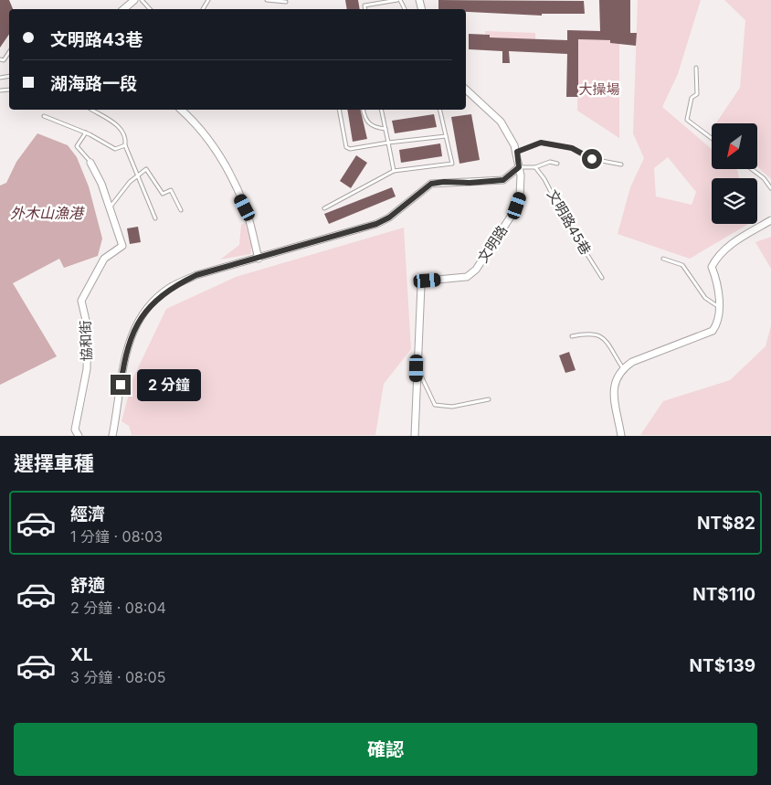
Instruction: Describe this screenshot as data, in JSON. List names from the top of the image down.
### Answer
{
  "streets": {
    "street": ["文明路", "協和街"],
    "lane": ["文明路45巷"]
  },
  "water": ["外木山漁港"],
  "parks": ["大操場"],
  "north": "bottom left",
  "page": {
    "banner": ["文明路43巷", "湖海路一段"],
    "bubble": "2 分鐘",
    "heading": "選擇車種",
    "list": [
      {
        "name": "經濟",
        "note": "1 分鐘 · 08:03",
        "value": "NT$82"
      },
      {
        "name": "舒適",
        "note": "2 分鐘 · 08:04",
        "value": "NT$110"
      },
      {
        "name": "XL",
        "note": "3 分鐘 · 08:05",
        "value": "NT$139"
      }
    ],
    "buttons": "確認"
  }
}
